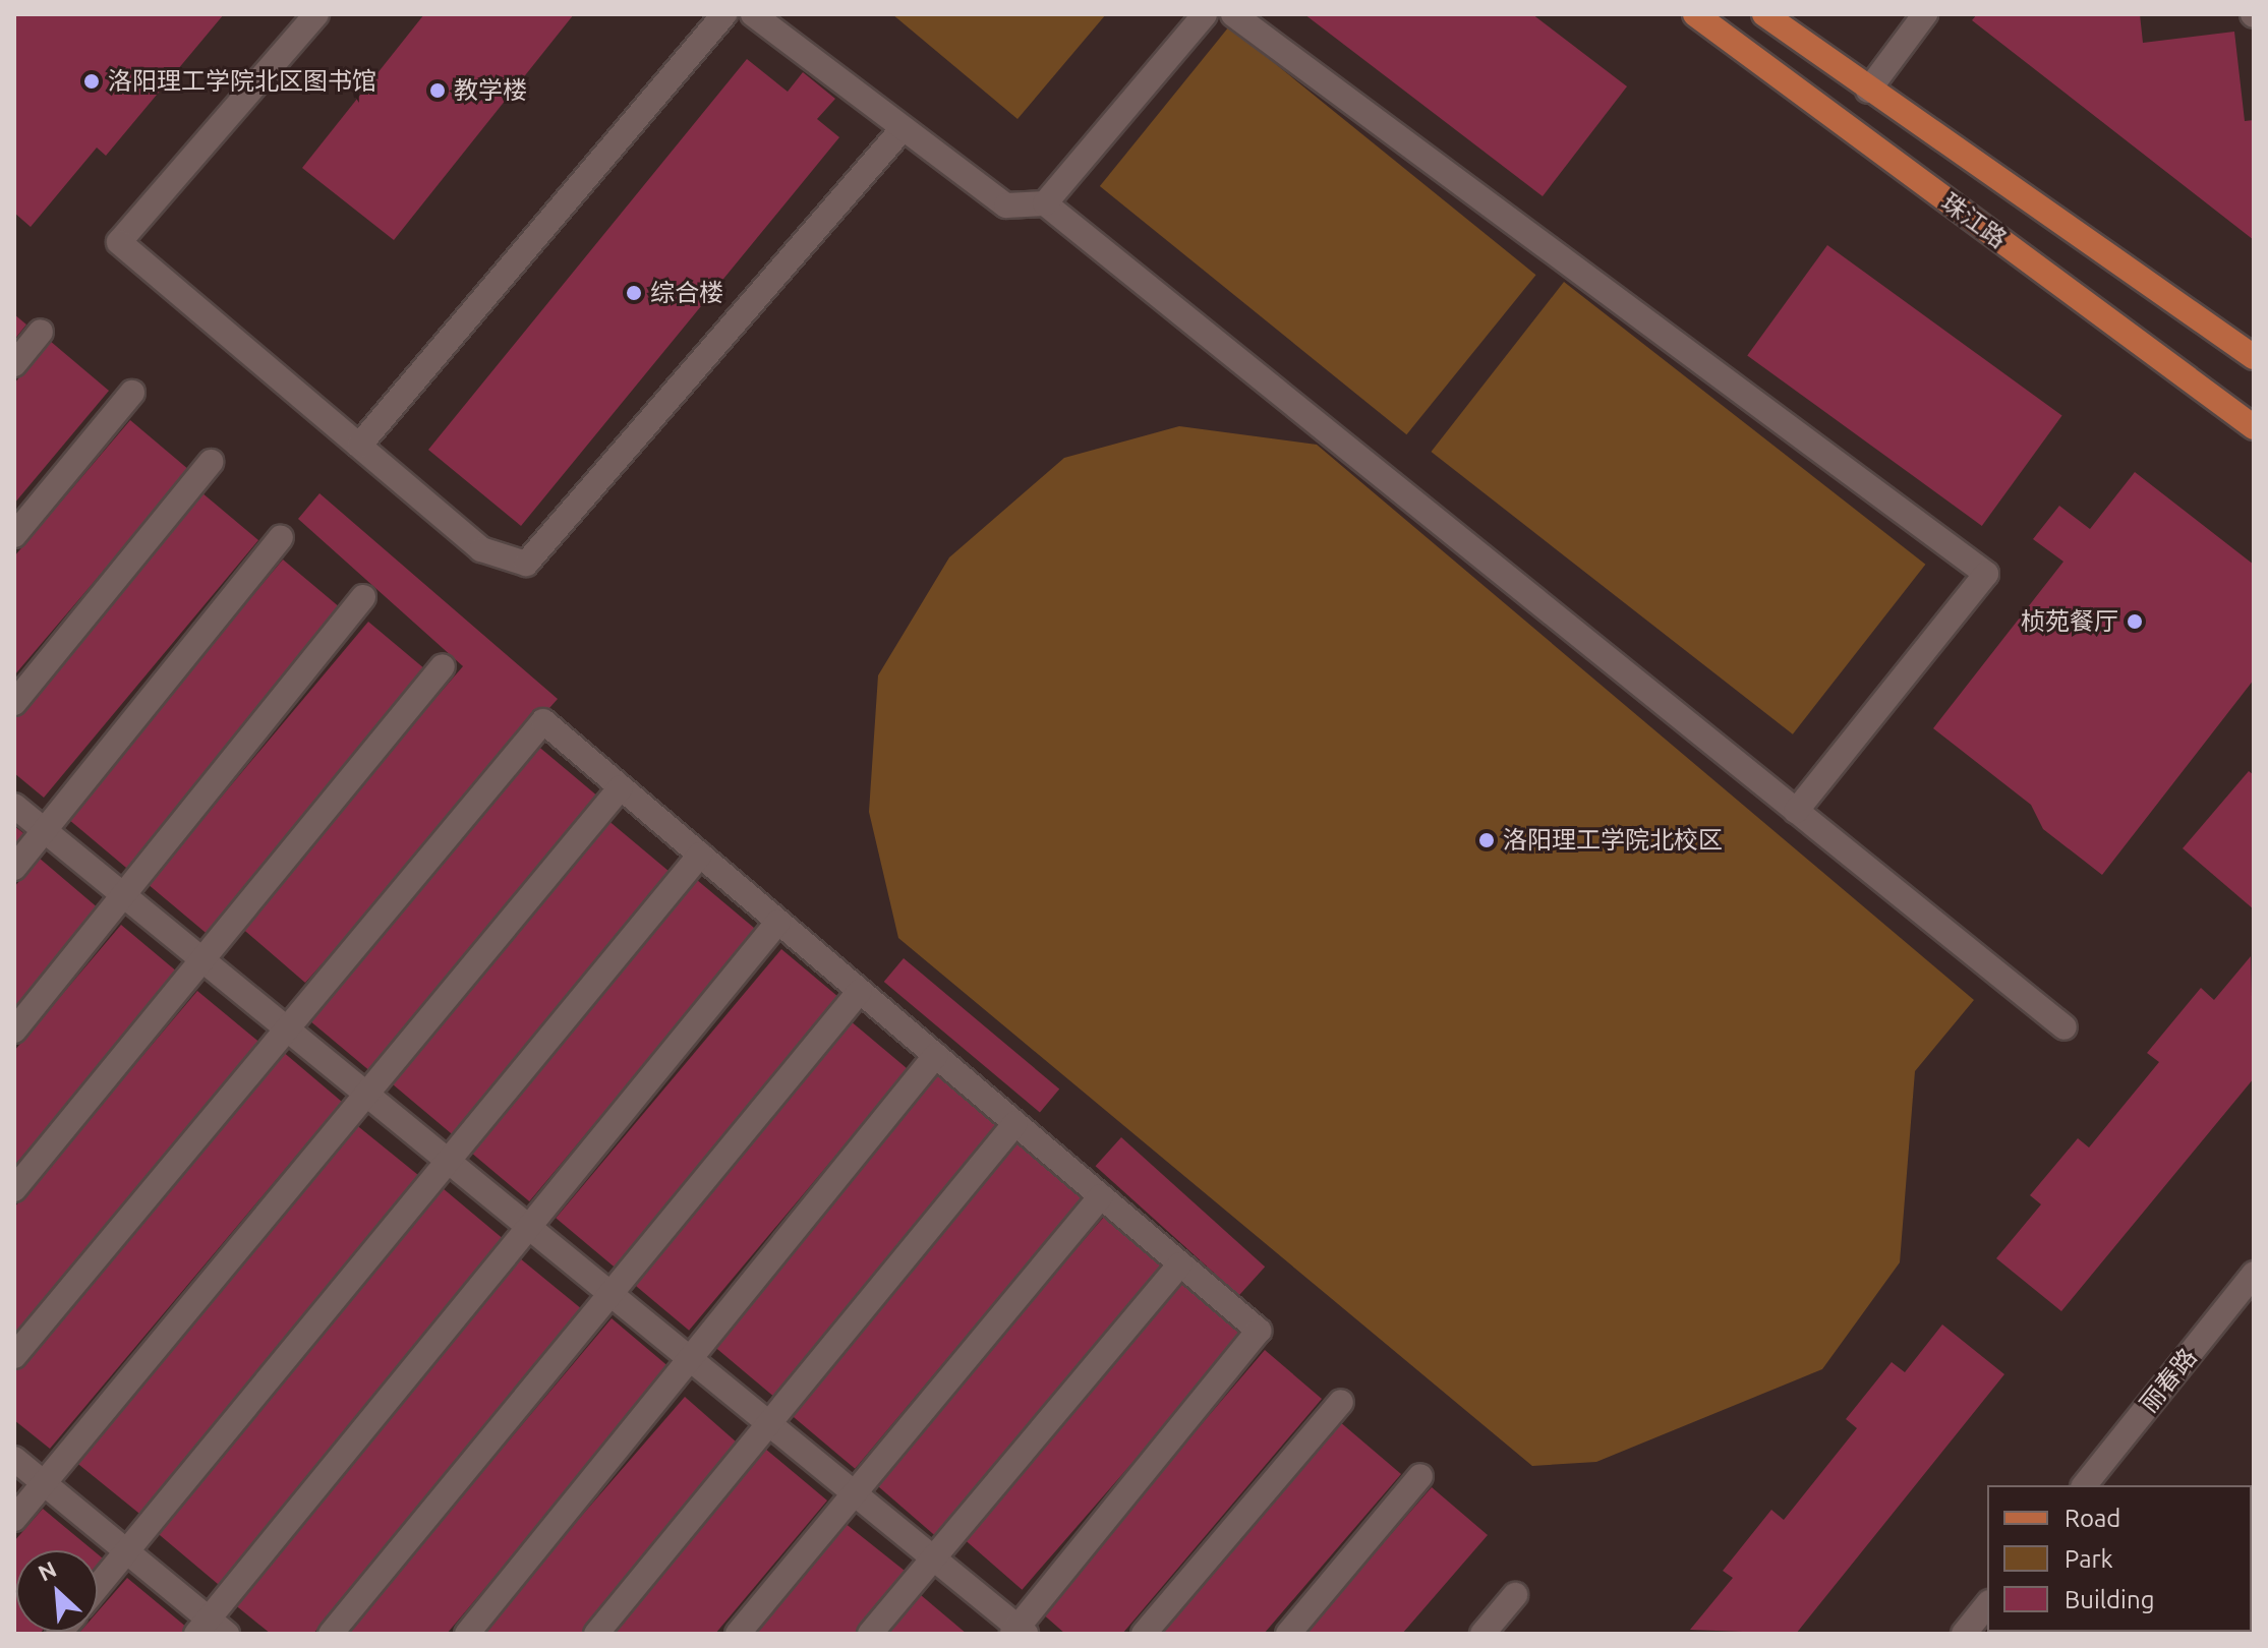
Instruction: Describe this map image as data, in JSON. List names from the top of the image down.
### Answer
{
  "streets": {
    "main road": ["珠江路"],
    "street": ["丽春路"]
  },
  "places": [
    "洛阳理工学院北区图书馆",
    "教学楼",
    "综合楼",
    "桢苑餐厅",
    "洛阳理工学院北校区"
  ],
  "legend": ["Road", "Park", "Building"],
  "north": "top left"
}
